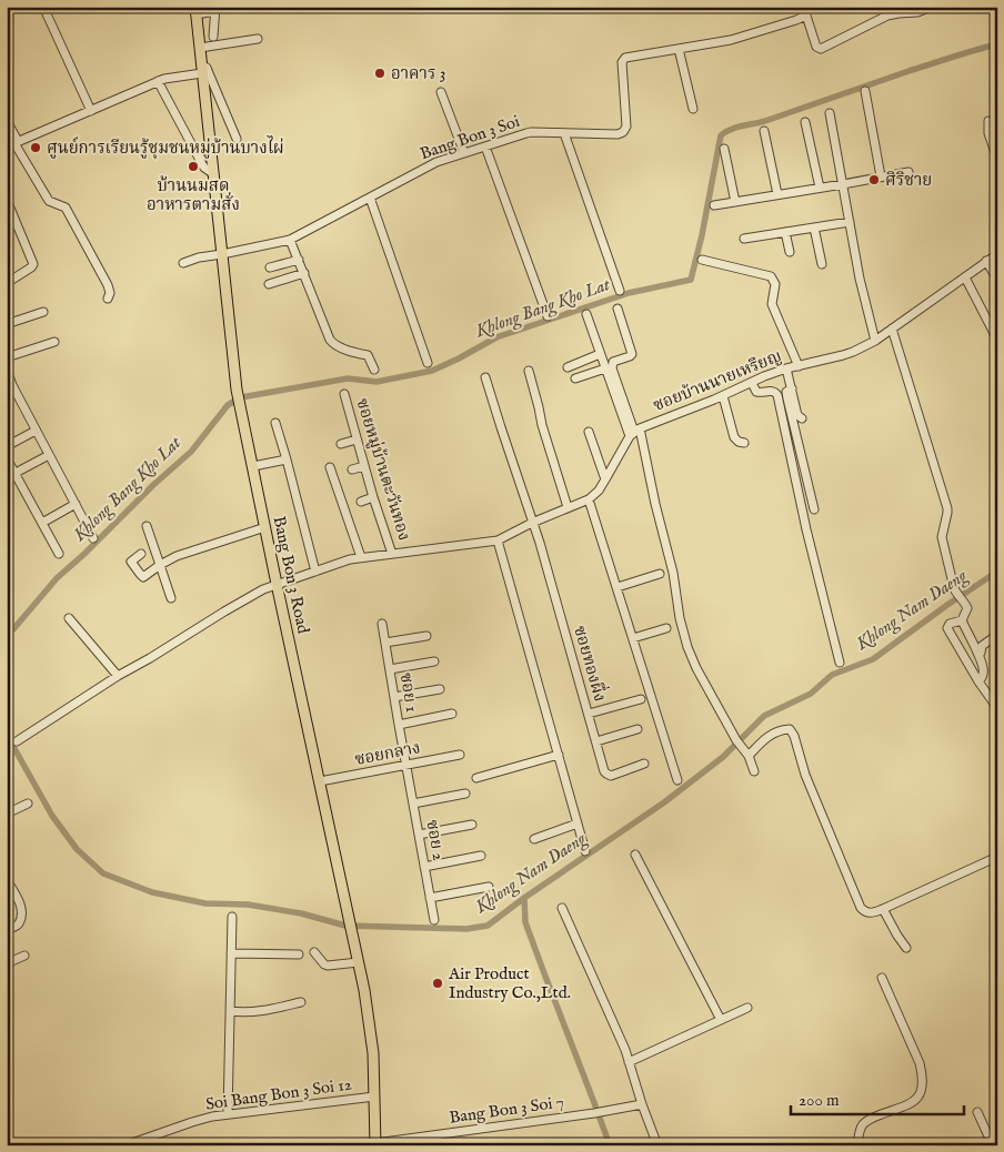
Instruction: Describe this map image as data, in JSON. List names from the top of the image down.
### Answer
{
  "streets": {
    "main road": ["Bang Bon 3 Road"],
    "street": [
      "Bang Bon 3 Soi",
      "ซอยบ้านนายเหรียญ",
      "ซอยหมู่บ้านตะวันทอง",
      "ซอยทองผึ่ง",
      "ซอย 1",
      "ซอยกลาง",
      "ซอย 2",
      "Soi Bang Bon 3 Soi 12",
      "Bang Bon 3 Soi 7"
    ]
  },
  "crossings": [
    ["Bang Bon 3 Soi", "Bang Bon 3 Road"],
    ["Bang Bon 3 Road", "ซอยกลาง"],
    ["Bang Bon 3 Road", "Soi Bang Bon 3 Soi 12"],
    ["Bang Bon 3 Road", "Bang Bon 3 Soi 7"],
    ["ซอย 1", "ซอยกลาง"],
    ["ซอย 1", "ซอย 2"],
    ["ซอยกลาง", "ซอย 2"]
  ],
  "water": ["Khlong Bang Kho Lat", "Khlong Nam Daeng"],
  "places": [
    "อาคาร 3",
    "ศูนย์การเรียนรู้ชุมชนหมู่บ้านบางไผ่",
    "บ้านนมสด อาหารตามสั่ง",
    "ศิริชาย",
    "Air Product Industry Co.,Ltd."
  ],
  "scale_bar": "200 m"
}
